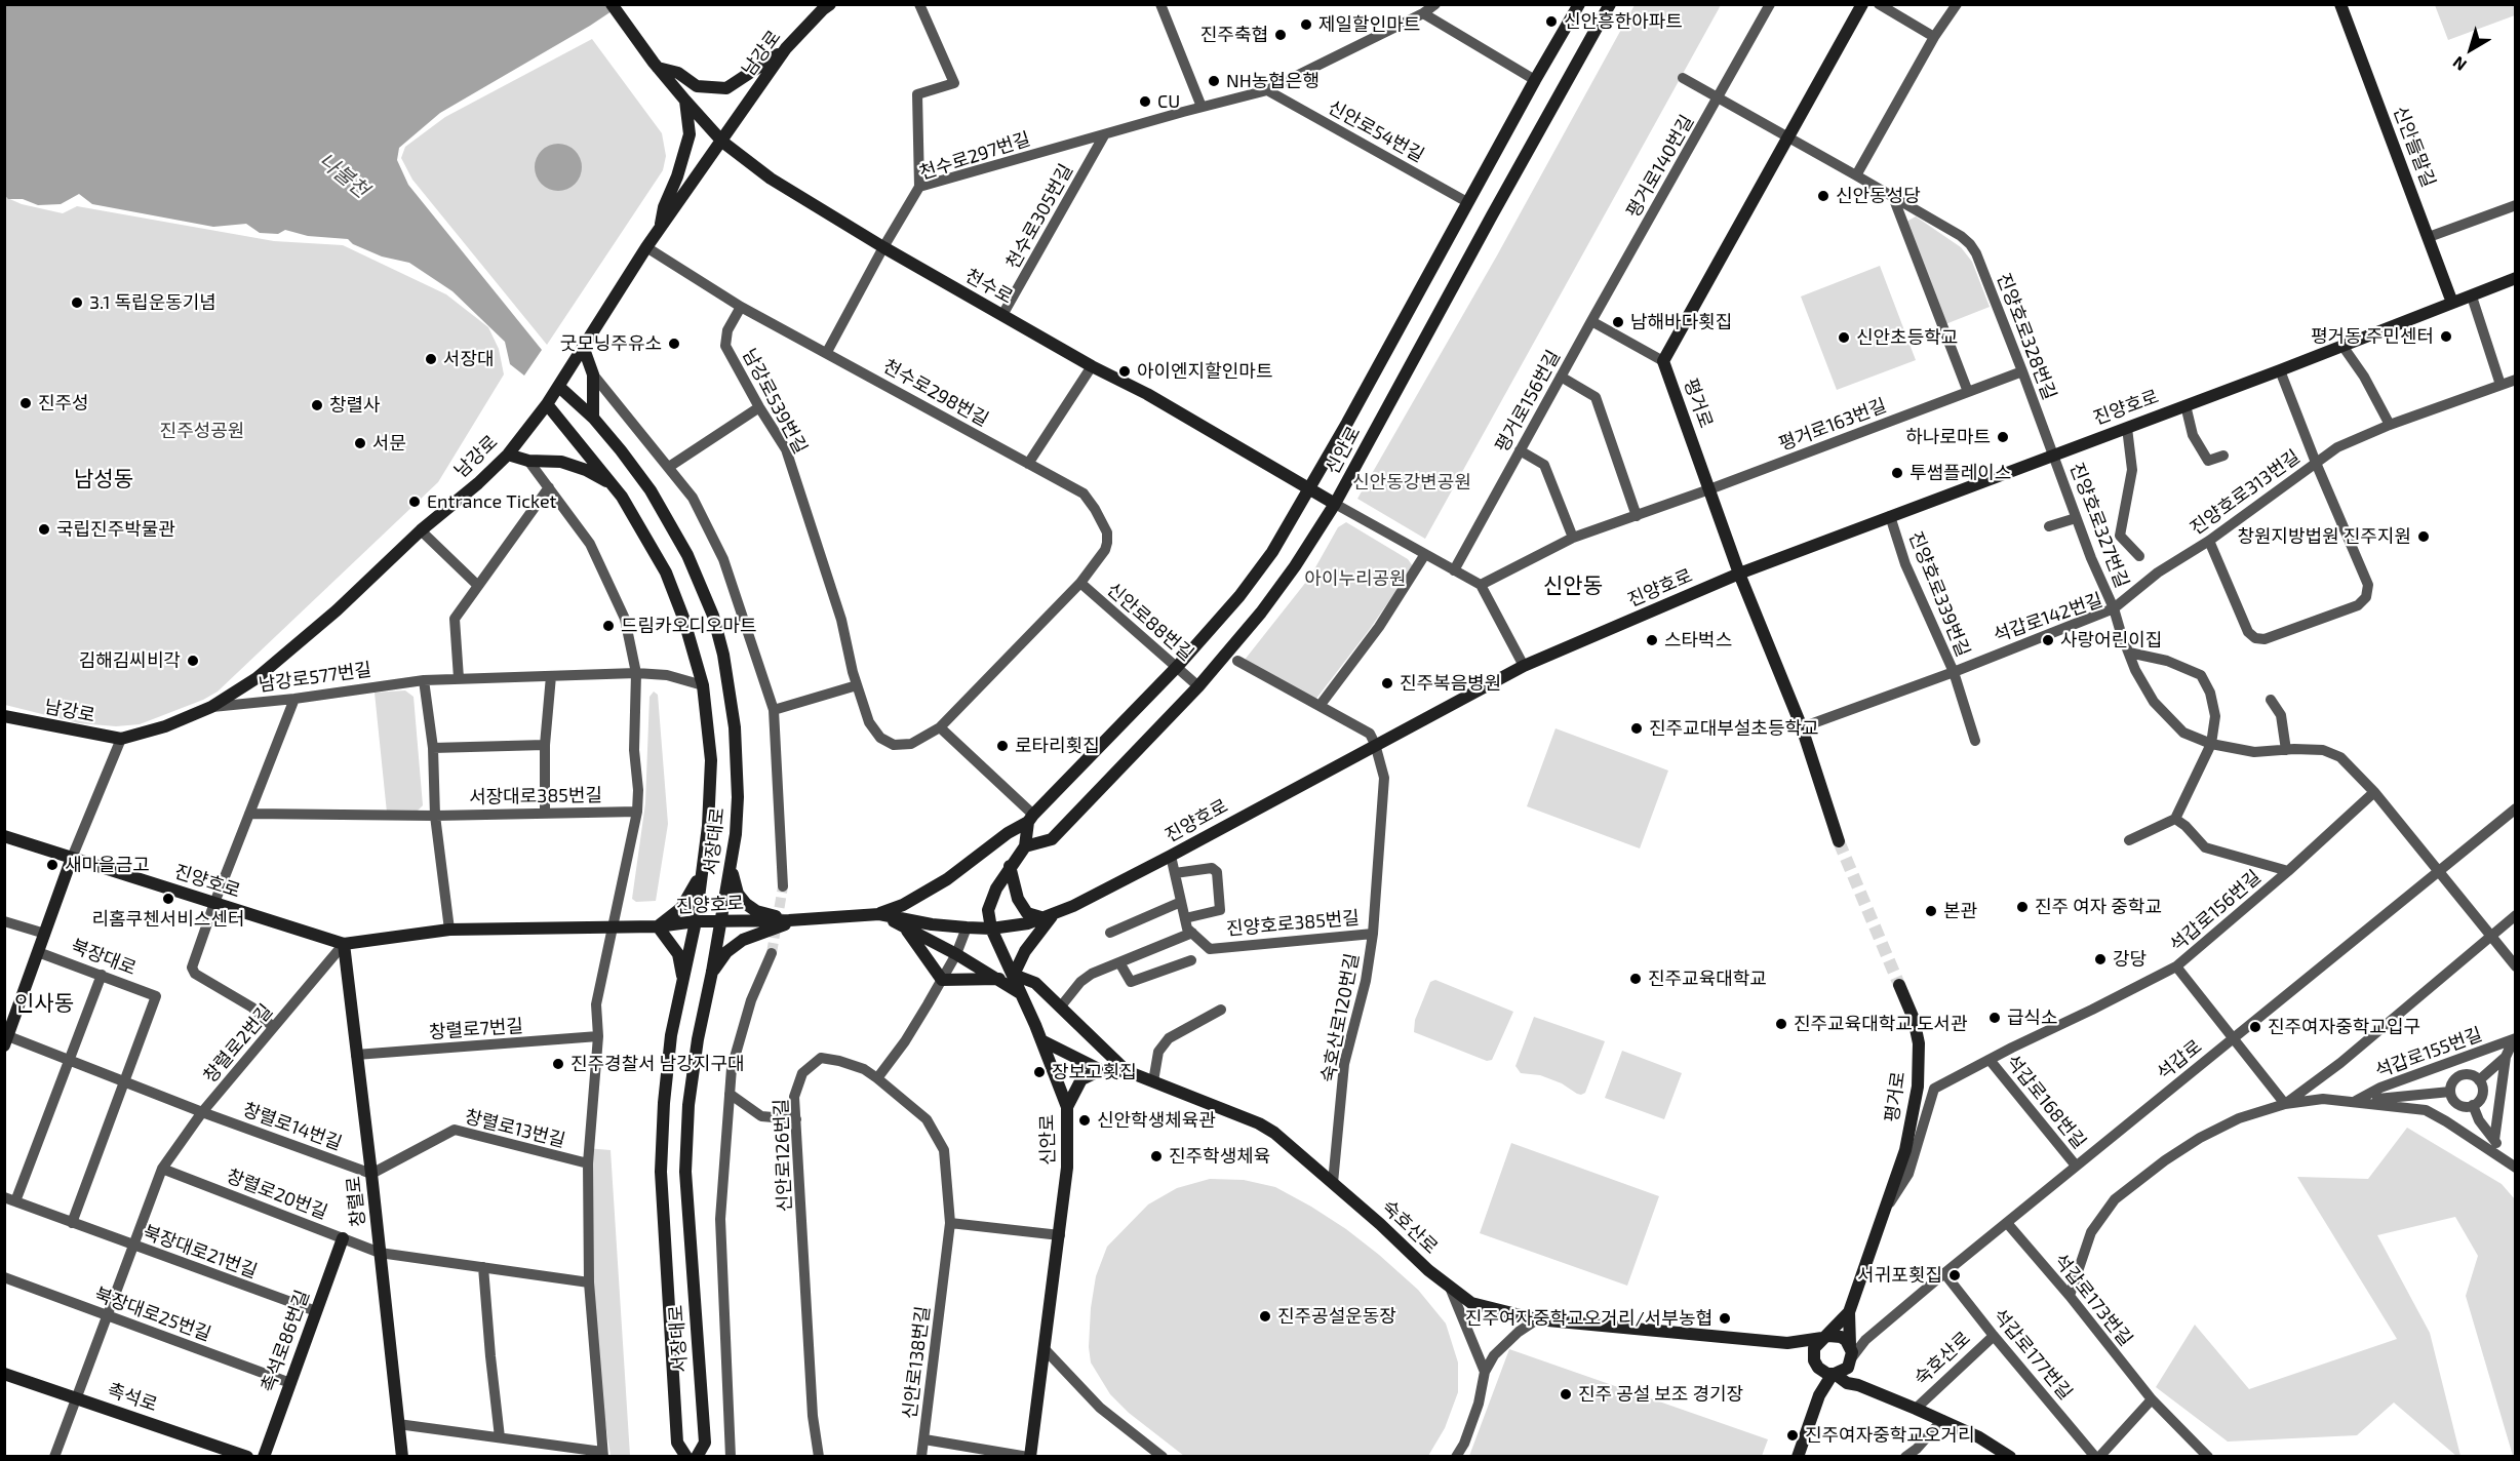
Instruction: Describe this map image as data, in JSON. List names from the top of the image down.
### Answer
{
  "streets": {
    "street": [
      "남강로",
      "신안로54번길",
      "신안들말길",
      "천수로297번길",
      "평거로140번길",
      "천수로305번길",
      "천수로",
      "진양호로328번길",
      "천수로298번길",
      "남강로539번길",
      "평거로156번길",
      "평거로",
      "진양호로",
      "평거로163번길",
      "신안로",
      "진양호로313번길",
      "진양호로327번길",
      "진양호로339번길",
      "석갑로142번길",
      "신안로88번길",
      "남강로577번길",
      "서장대로385번길",
      "서장대로",
      "석갑로156번길",
      "진양호로385번길",
      "북장대로",
      "숙호산로120번길",
      "창렬로7번길",
      "창렬로2번길",
      "석갑로155번길",
      "석갑로",
      "석갑로168번길",
      "창렬로14번길",
      "창렬로13번길",
      "신안로126번길",
      "창렬로20번길",
      "창렬로",
      "숙호산로",
      "북장대로21번길",
      "석갑로173번길",
      "북장대로25번길",
      "촉석로86번길",
      "석갑로177번길",
      "신안로138번길",
      "촉석로"
    ]
  },
  "crossings": [
    ["남강로", "천수로"],
    ["남강로", "남강로577번길"],
    ["남강로", "서장대로"],
    ["신안로54번길", "신안로"],
    ["신안들말길", "진양호로"],
    ["천수로297번길", "천수로305번길"],
    ["천수로297번길", "천수로"],
    ["평거로140번길", "평거로156번길"],
    ["천수로305번길", "천수로"],
    ["천수로", "신안로"],
    ["진양호로328번길", "진양호로"],
    ["진양호로328번길", "평거로163번길"],
    ["진양호로328번길", "진양호로327번길"],
    ["천수로298번길", "남강로539번길"],
    ["천수로298번길", "신안로88번길"],
    ["남강로539번길", "신안로88번길"],
    ["평거로", "진양호로"],
    ["평거로", "평거로163번길"],
    ["평거로", "진양호로339번길"],
    ["평거로", "석갑로168번길"],
    ["진양호로", "신안로"],
    ["진양호로", "진양호로313번길"],
    ["진양호로", "진양호로327번길"],
    ["진양호로", "진양호로339번길"],
    ["진양호로", "서장대로"],
    ["진양호로", "숙호산로120번길"],
    ["진양호로", "창렬로2번길"],
    ["진양호로", "창렬로"],
    ["신안로", "신안로88번길"],
    ["신안로", "숙호산로"],
    ["신안로", "신안로138번길"],
    ["진양호로313번길", "진양호로327번길"],
    ["진양호로313번길", "석갑로142번길"],
    ["진양호로327번길", "석갑로142번길"],
    ["진양호로339번길", "석갑로142번길"],
    ["석갑로142번길", "석갑로156번길"],
    ["석갑로142번길", "석갑로155번길"],
    ["석갑로142번길", "석갑로"],
    ["남강로577번길", "서장대로"],
    ["석갑로156번길", "석갑로"],
    ["석갑로156번길", "석갑로168번길"],
    ["진양호로385번길", "숙호산로120번길"],
    ["북장대로", "창렬로14번길"],
    ["북장대로", "북장대로21번길"],
    ["숙호산로120번길", "숙호산로"],
    ["창렬로7번길", "창렬로"],
    ["창렬로2번길", "창렬로14번길"],
    ["창렬로2번길", "창렬로20번길"],
    ["창렬로2번길", "창렬로"],
    ["창렬로2번길", "북장대로21번길"],
    ["창렬로2번길", "북장대로25번길"],
    ["창렬로2번길", "촉석로"],
    ["석갑로155번길", "석갑로173번길"],
    ["석갑로", "석갑로168번길"],
    ["석갑로", "숙호산로"],
    ["석갑로", "석갑로173번길"],
    ["석갑로", "석갑로177번길"],
    ["창렬로14번길", "창렬로13번길"],
    ["창렬로14번길", "창렬로"],
    ["창렬로14번길", "북장대로21번길"],
    ["창렬로13번길", "창렬로"],
    ["신안로126번길", "신안로138번길"],
    ["창렬로20번길", "창렬로"],
    ["창렬로20번길", "촉석로86번길"],
    ["숙호산로", "석갑로177번길"],
    ["북장대로21번길", "촉석로86번길"],
    ["북장대로25번길", "촉석로86번길"]
  ],
  "districts": ["남성동", "신안동", "인사동"],
  "water": ["나불천"],
  "parks": ["진주성공원", "신안동강변공원", "아이누리공원"],
  "places": [
    "신안흥한아파트",
    "제일할인마트",
    "진주축협",
    "NH농협은행",
    "CU",
    "신안동성당",
    "3.1 독립운동기념",
    "남해바다횟집",
    "평거동 주민센터",
    "신안초등학교",
    "굿모닝주유소",
    "서장대",
    "아이엔지할인마트",
    "진주성",
    "창렬사",
    "하나로마트",
    "서문",
    "투썸플레이스",
    "Entrance Ticket",
    "국립진주박물관",
    "창원지방법원 진주지원",
    "드림카오디오마트",
    "스타벅스",
    "사랑어린이집",
    "김해김씨비각",
    "진주복음병원",
    "진주교대부설초등학교",
    "로타리횟집",
    "새마을금고",
    "리홈쿠첸서비스센터",
    "진주 여자 중학교",
    "본관",
    "강당",
    "진주교육대학교",
    "급식소",
    "진주교육대학교 도서관",
    "진주여자중학교입구",
    "진주경찰서 남강지구대",
    "장보고횟집",
    "신안학생체육관",
    "진주학생체육",
    "서귀포횟집",
    "진주공설운동장",
    "진주여자중학교오거리/서부농협",
    "진주 공설 보조 경기장",
    "진주여자중학교오거리"
  ],
  "north": "bottom left"
}
